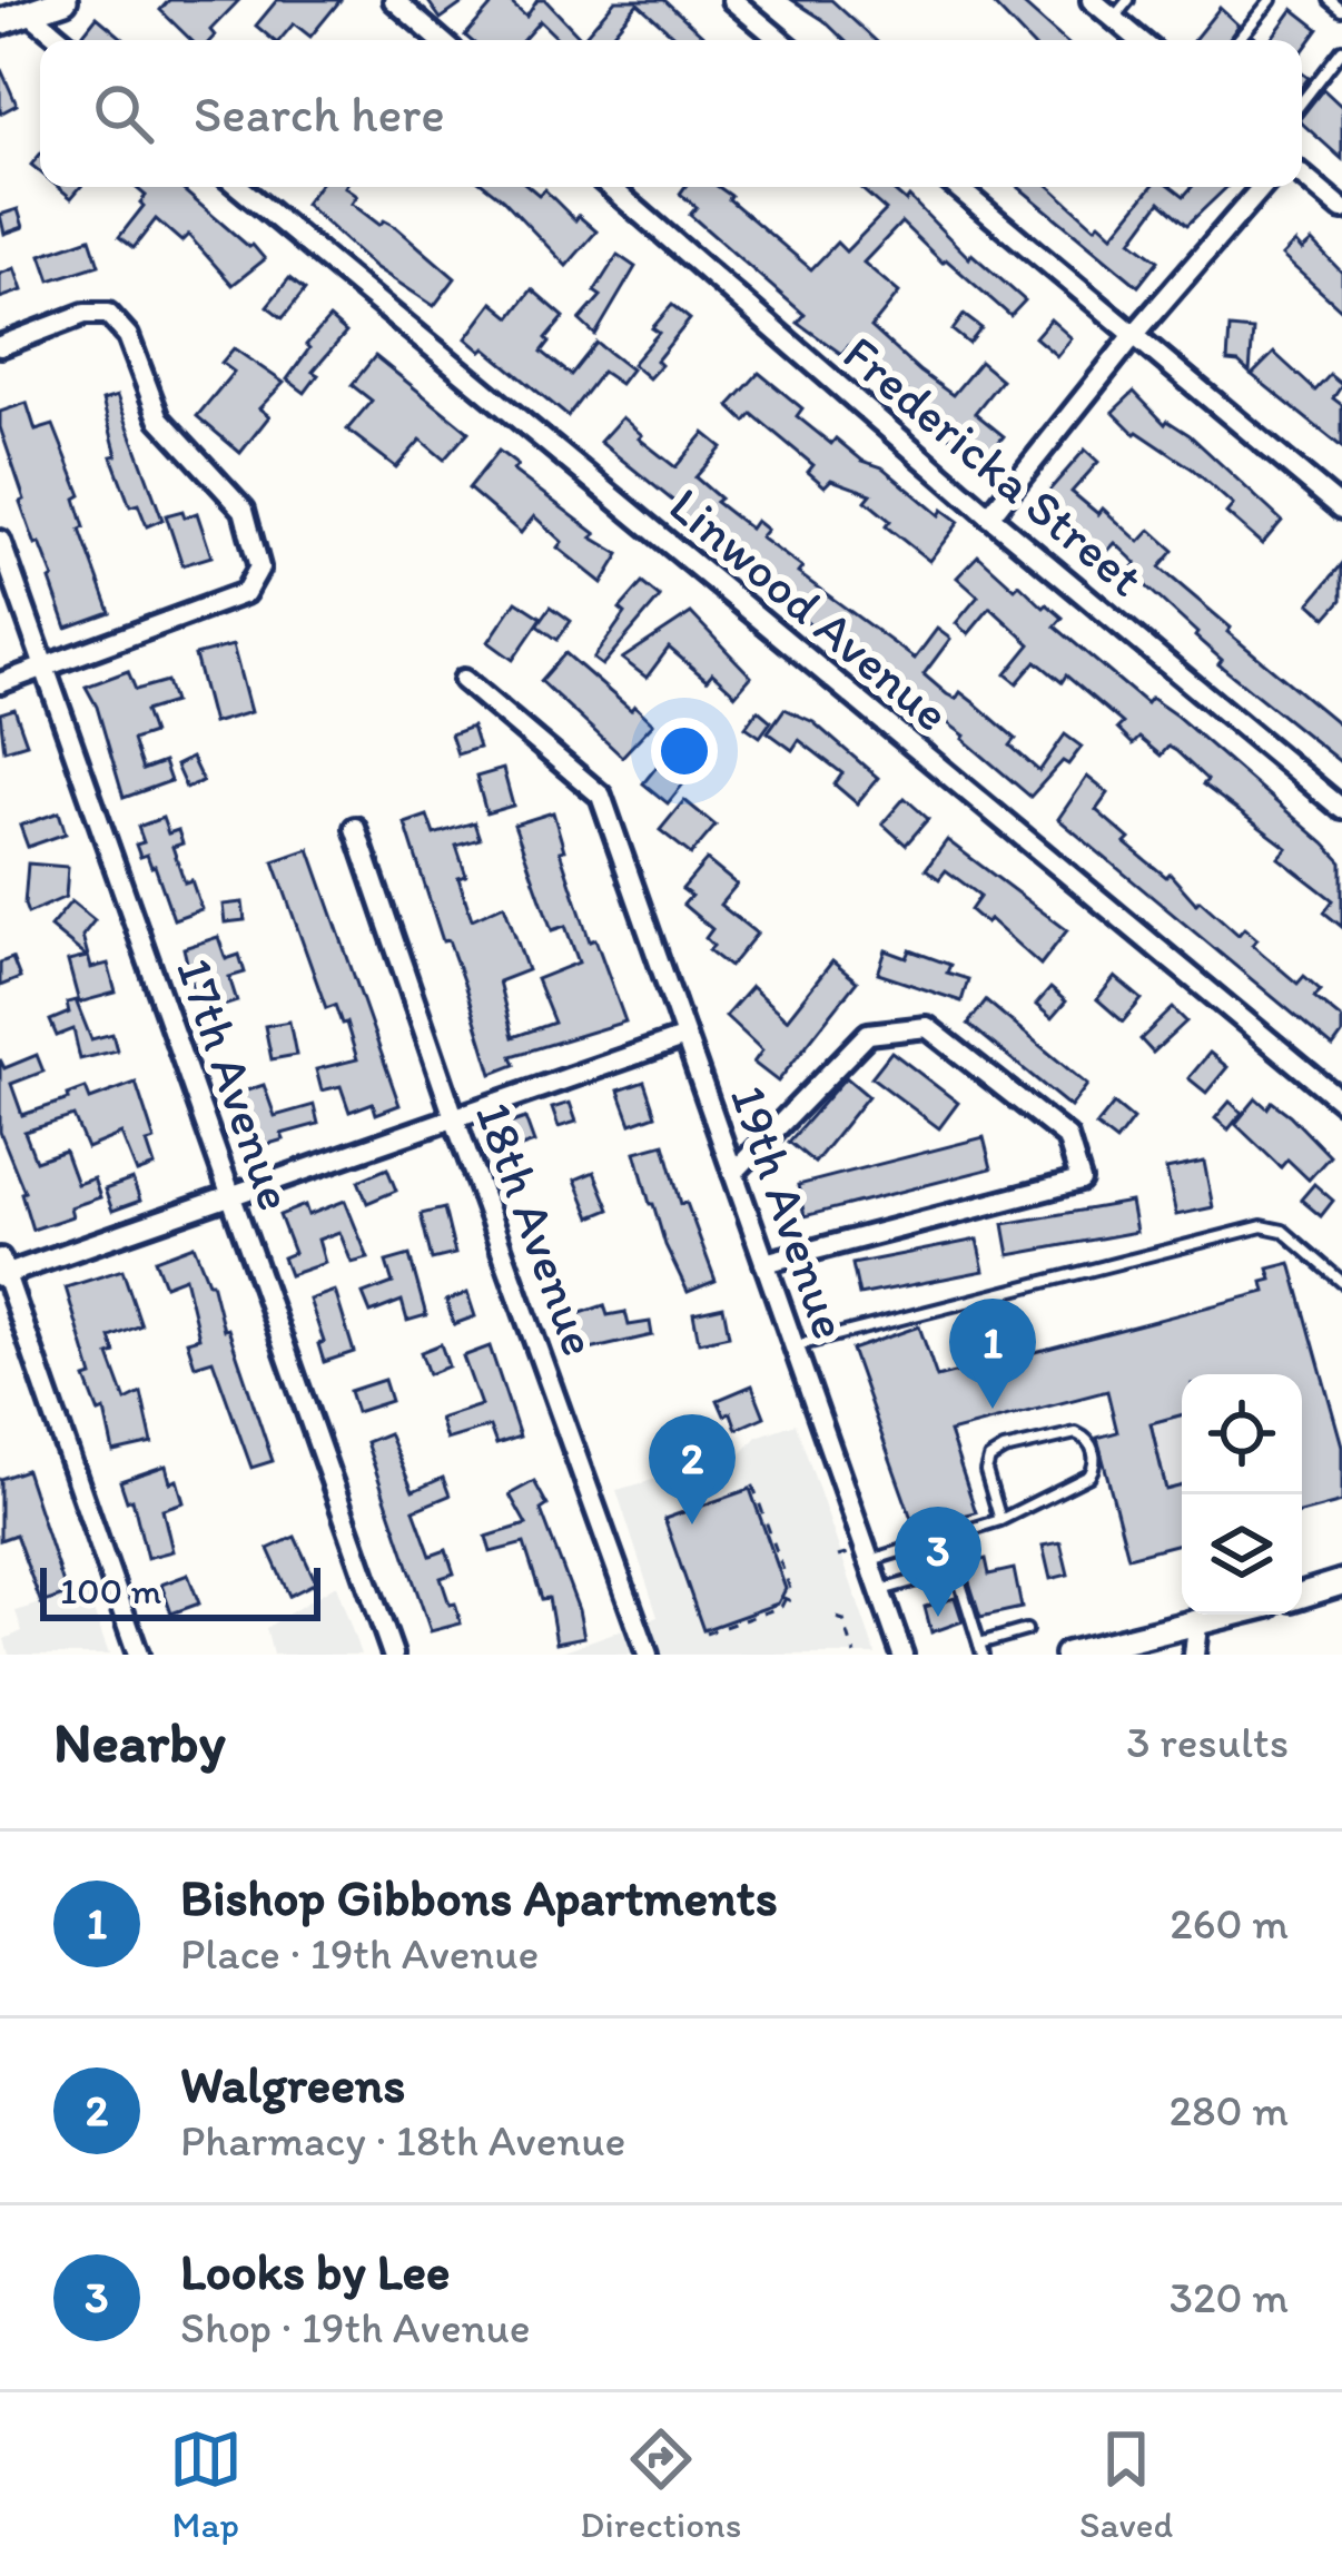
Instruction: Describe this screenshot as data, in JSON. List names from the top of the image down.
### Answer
{
  "streets": {
    "street": [
      "Fredericka Street",
      "Linwood Avenue",
      "17th Avenue",
      "19th Avenue",
      "18th Avenue"
    ]
  },
  "scale_bar": "100 m",
  "page": {
    "search": "Search here",
    "pins": ["1", "2", "3"],
    "scale": "100 m",
    "heading": ["Nearby", "3 results"],
    "list": [
      {
        "mark": "1",
        "name": "Bishop Gibbons Apartments",
        "note": "Place · 19th Avenue",
        "value": "260 m"
      },
      {
        "mark": "2",
        "name": "Walgreens",
        "note": "Pharmacy · 18th Avenue",
        "value": "280 m"
      },
      {
        "mark": "3",
        "name": "Looks by Lee",
        "note": "Shop · 19th Avenue",
        "value": "320 m"
      }
    ],
    "nav": ["Map", "Directions", "Saved"]
  }
}
